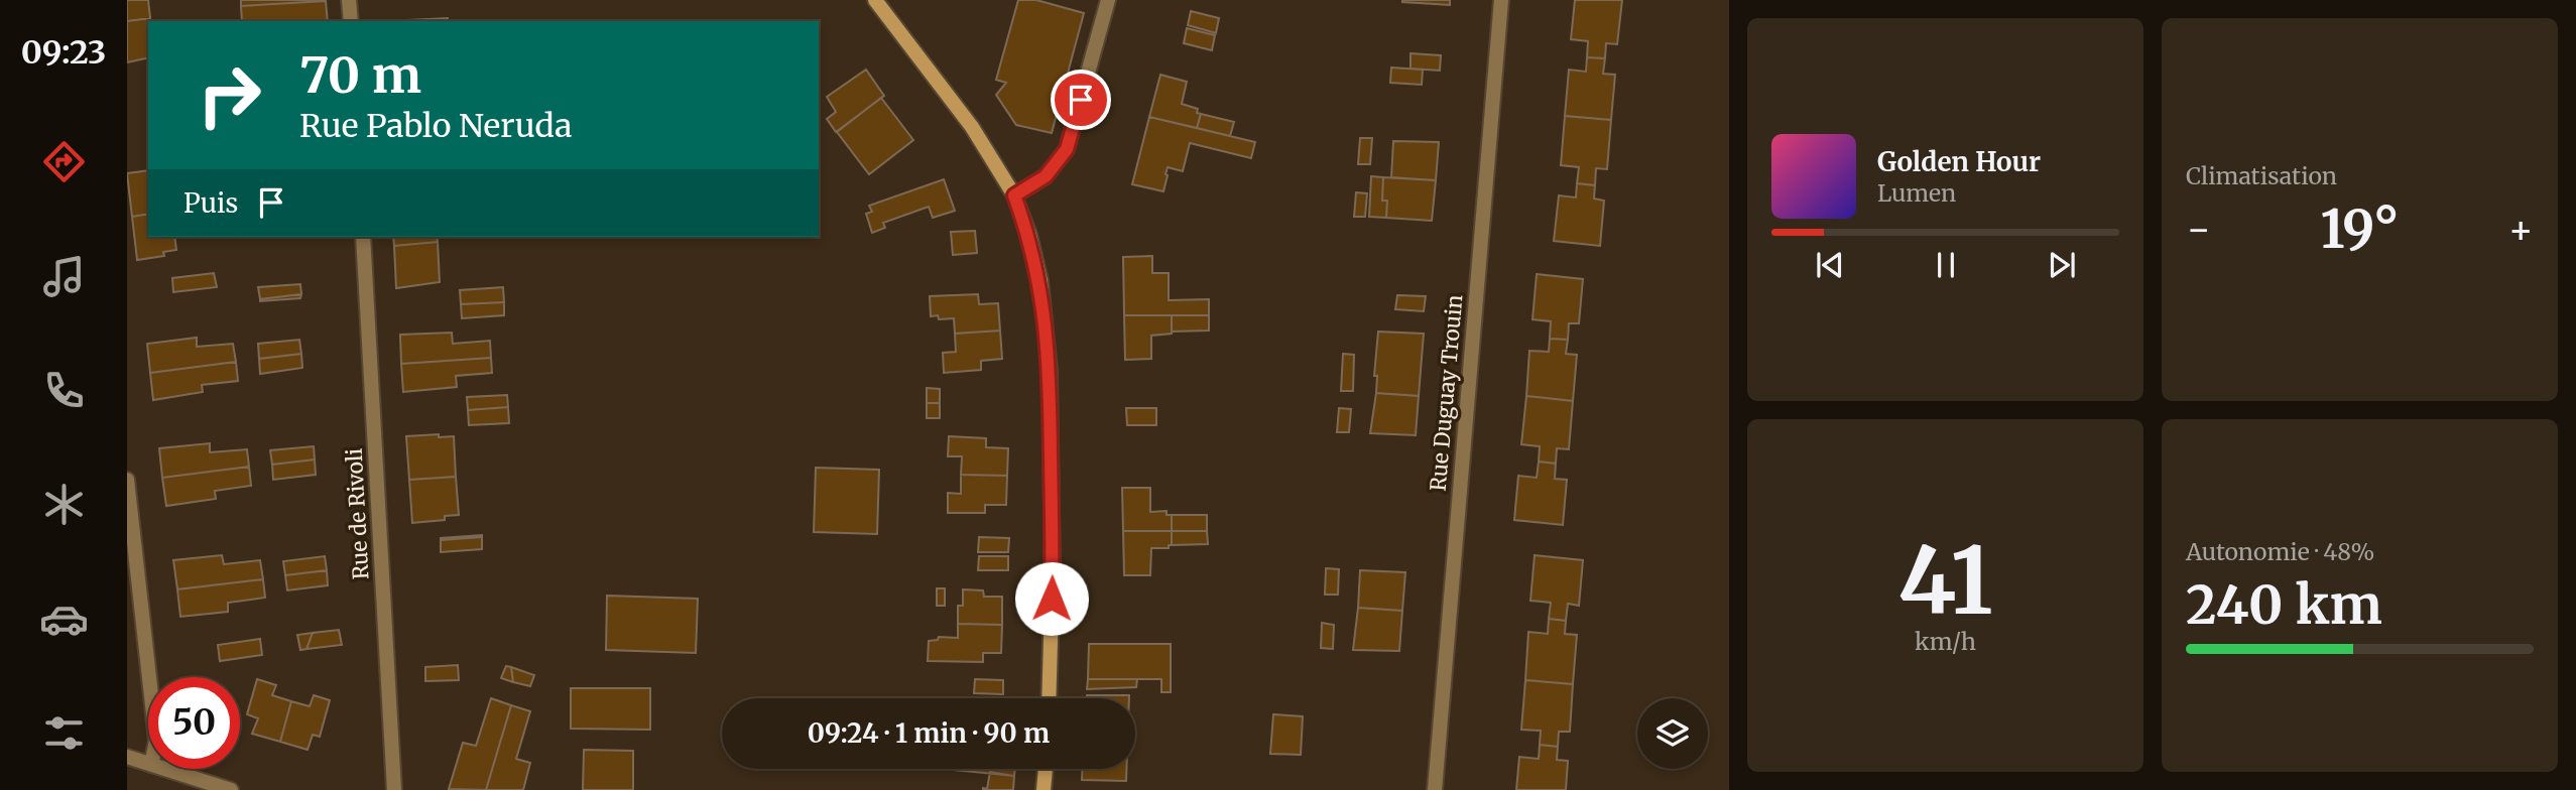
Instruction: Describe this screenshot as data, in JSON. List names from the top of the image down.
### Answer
{
  "streets": {
    "street": ["Rue Duguay Trouin", "Rue de Rivoli"]
  },
  "page": {
    "tabs": "09:23",
    "tile": [
      "Climatisation",
      ["41", "km/h"],
      ["Autonomie · 48%", "240 km"]
    ],
    "turn": ["70 m", "Rue Pablo Neruda"],
    "song": ["Golden Hour", "Lumen"],
    "then": "Puis",
    "heat": ["−", "19°", "+"],
    "limit": "50",
    "trip": "09:24 · 1 min · 90 m"
  }
}
